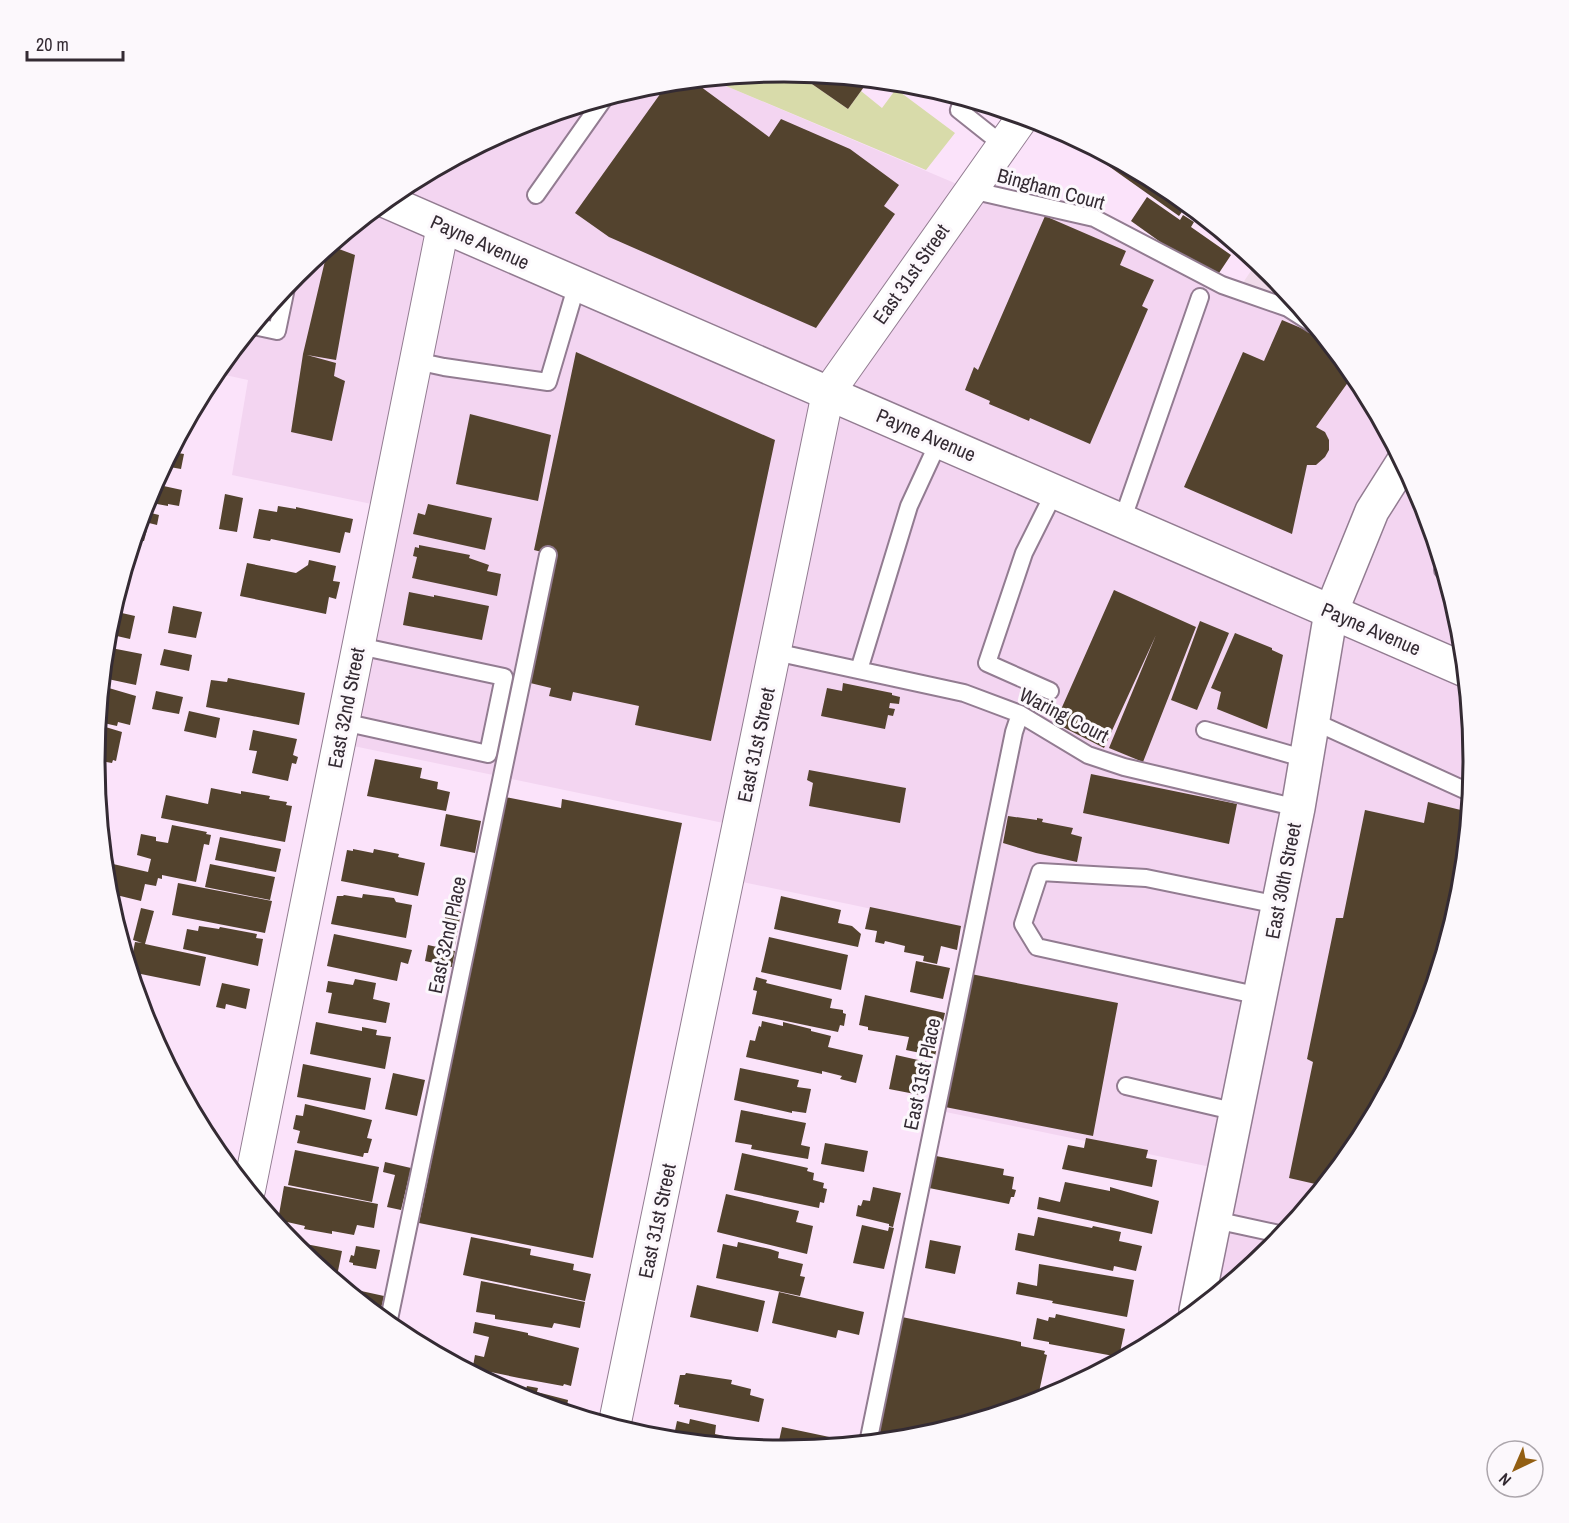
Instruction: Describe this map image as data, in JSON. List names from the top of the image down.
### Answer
{
  "streets": {
    "street": [
      "Payne Avenue",
      "East 31st Street",
      "East 32nd Street",
      "East 30th Street"
    ],
    "lane": [
      "Bingham Court",
      "Waring Court",
      "East 32nd Place",
      "East 31st Place"
    ]
  },
  "crossings": [
    ["Bingham Court", "East 31st Street"],
    ["Payne Avenue", "East 31st Street"],
    ["Payne Avenue", "East 32nd Street"],
    ["Payne Avenue", "East 30th Street"],
    ["East 31st Street", "Waring Court"],
    ["Waring Court", "East 30th Street"],
    ["Waring Court", "East 31st Place"]
  ],
  "scale_bar": "20 m",
  "north": "bottom left"
}
